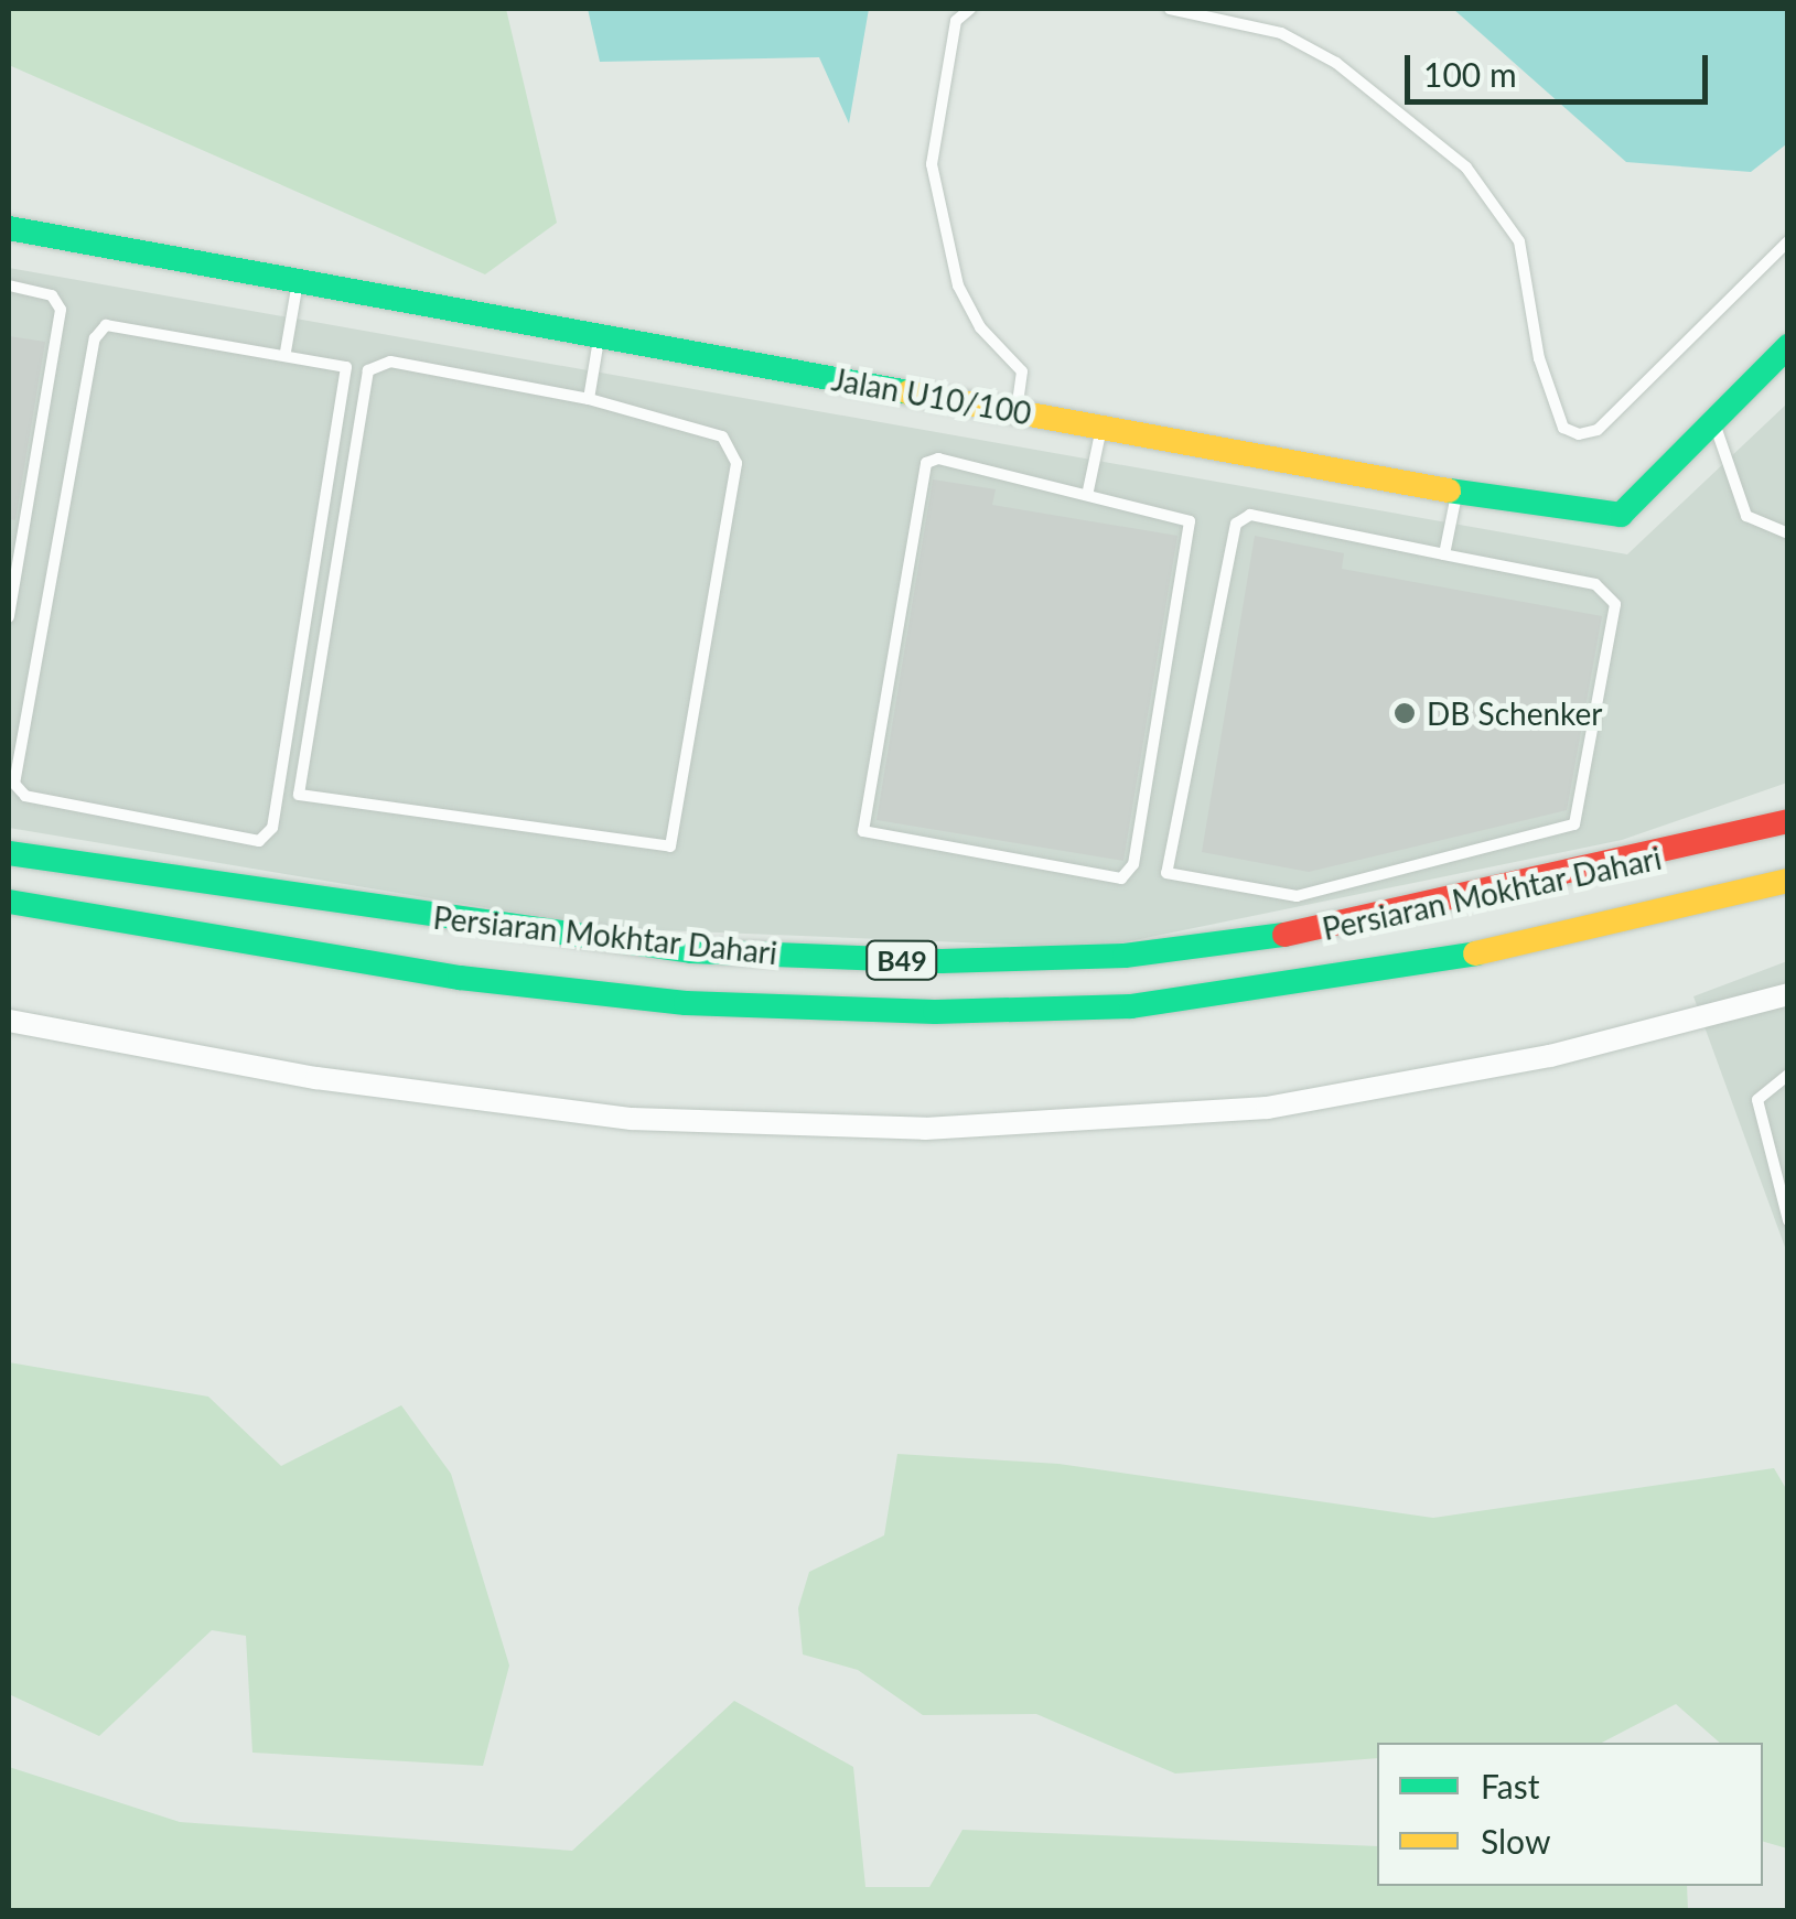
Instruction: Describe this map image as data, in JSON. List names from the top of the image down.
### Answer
{
  "streets": {
    "main road": ["Jalan U10/100", "Persiaran Mokhtar Dahari", "B49"]
  },
  "places": ["DB Schenker"],
  "legend": ["Fast", "Slow"],
  "scale_bar": "100 m"
}
